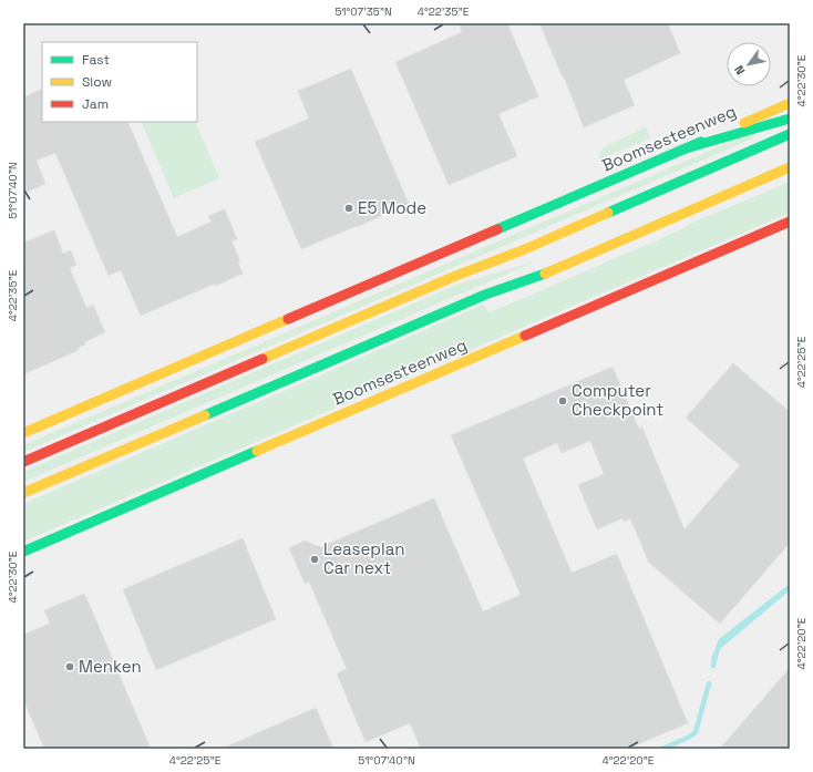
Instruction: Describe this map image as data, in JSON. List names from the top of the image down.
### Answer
{
  "streets": {
    "main road": ["Boomsesteenweg"]
  },
  "places": [
    "E5 Mode",
    "Computer Checkpoint",
    "Leaseplan Car next",
    "Menken"
  ],
  "legend": ["Fast", "Slow", "Jam"],
  "north": "bottom left",
  "coordinates": [
    "51°07'35\"N",
    "4°22'35\"E",
    "4°22'30\"E",
    "51°07'40\"N",
    "4°22'25\"E",
    "4°22'20\"E"
  ]
}
